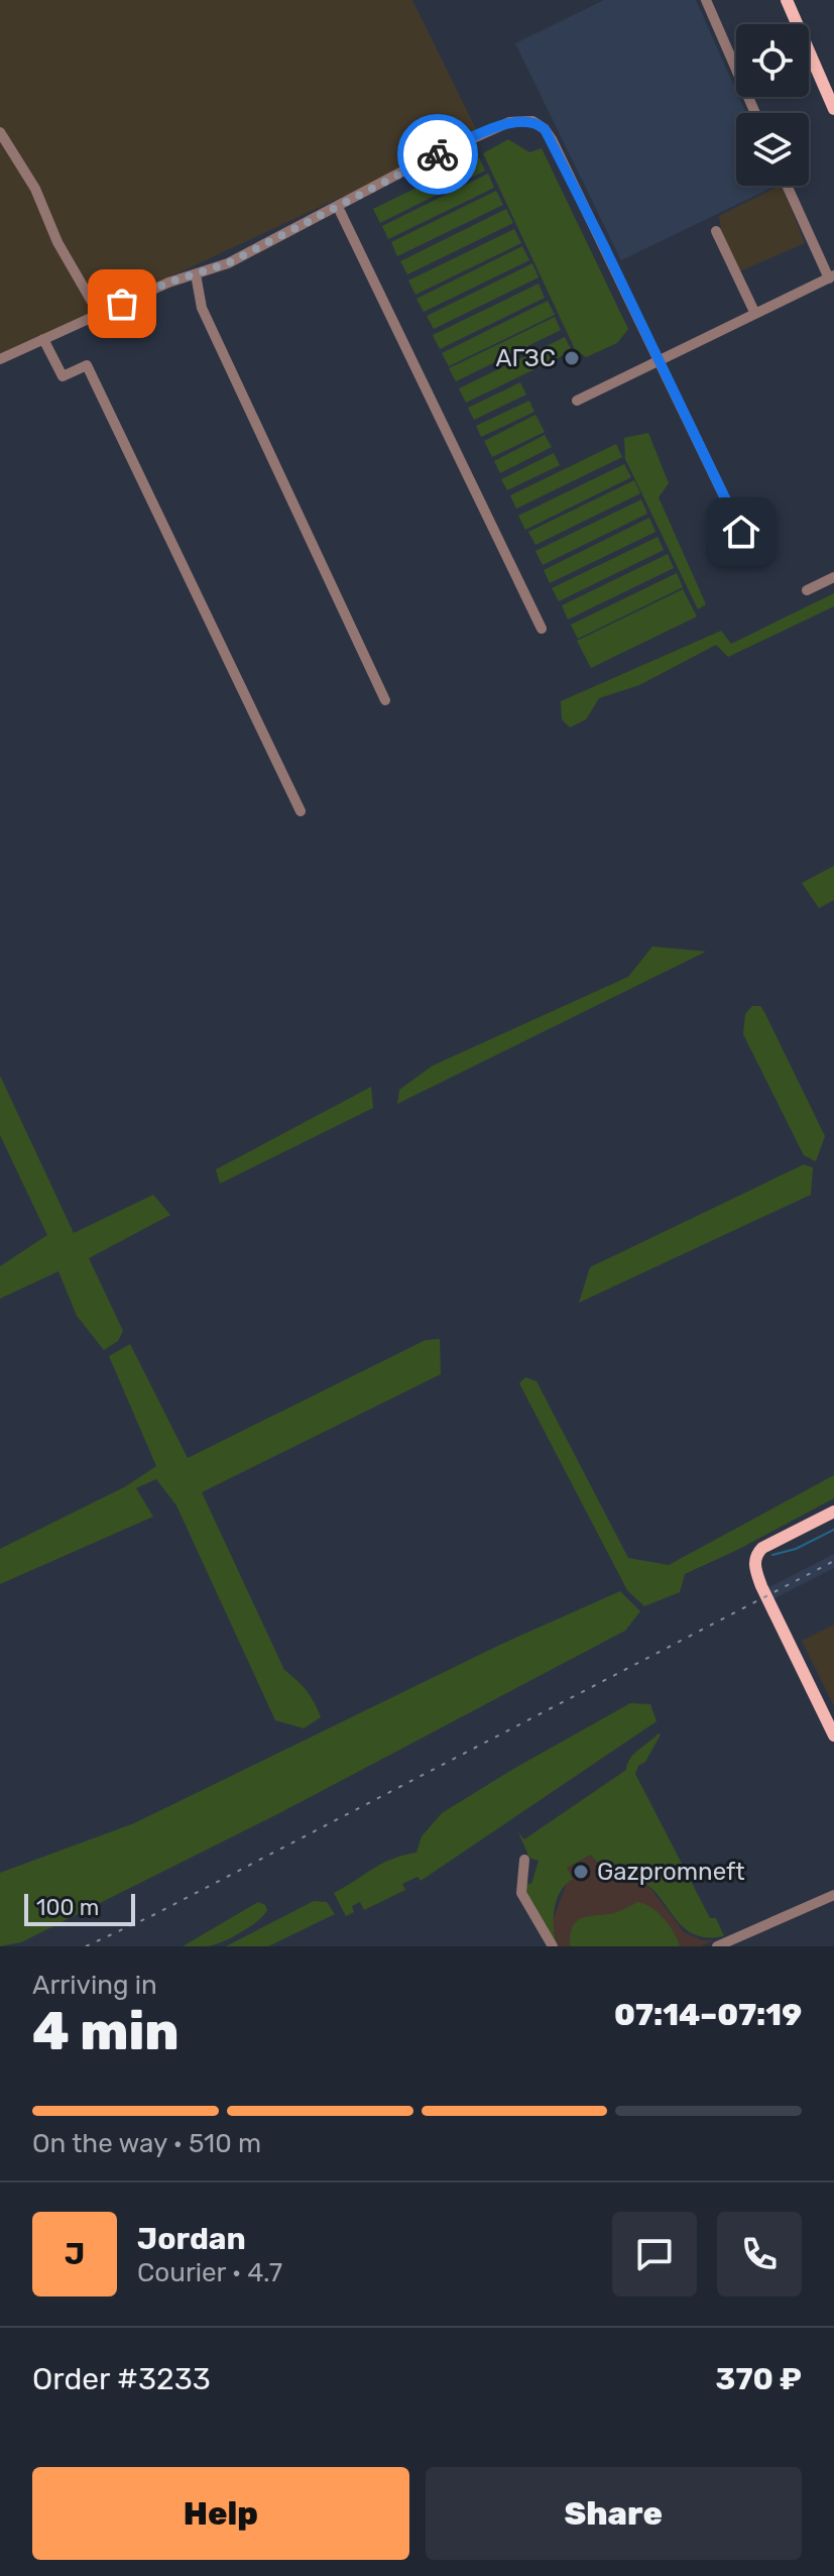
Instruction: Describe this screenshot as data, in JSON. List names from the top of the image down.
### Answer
{
  "places": ["АГЗС", "Gazpromneft"],
  "scale_bar": "100 m",
  "page": {
    "scale": "100 m",
    "heading": ["4 min", "Arriving in", "07:14–07:19"],
    "panel": [
      "Jordan",
      "Courier · 4.7",
      "Order #3233",
      "370 ₽"
    ],
    "bar": "On the way · 510 m",
    "round": "J",
    "buttons": ["Help", "Share"]
  }
}
